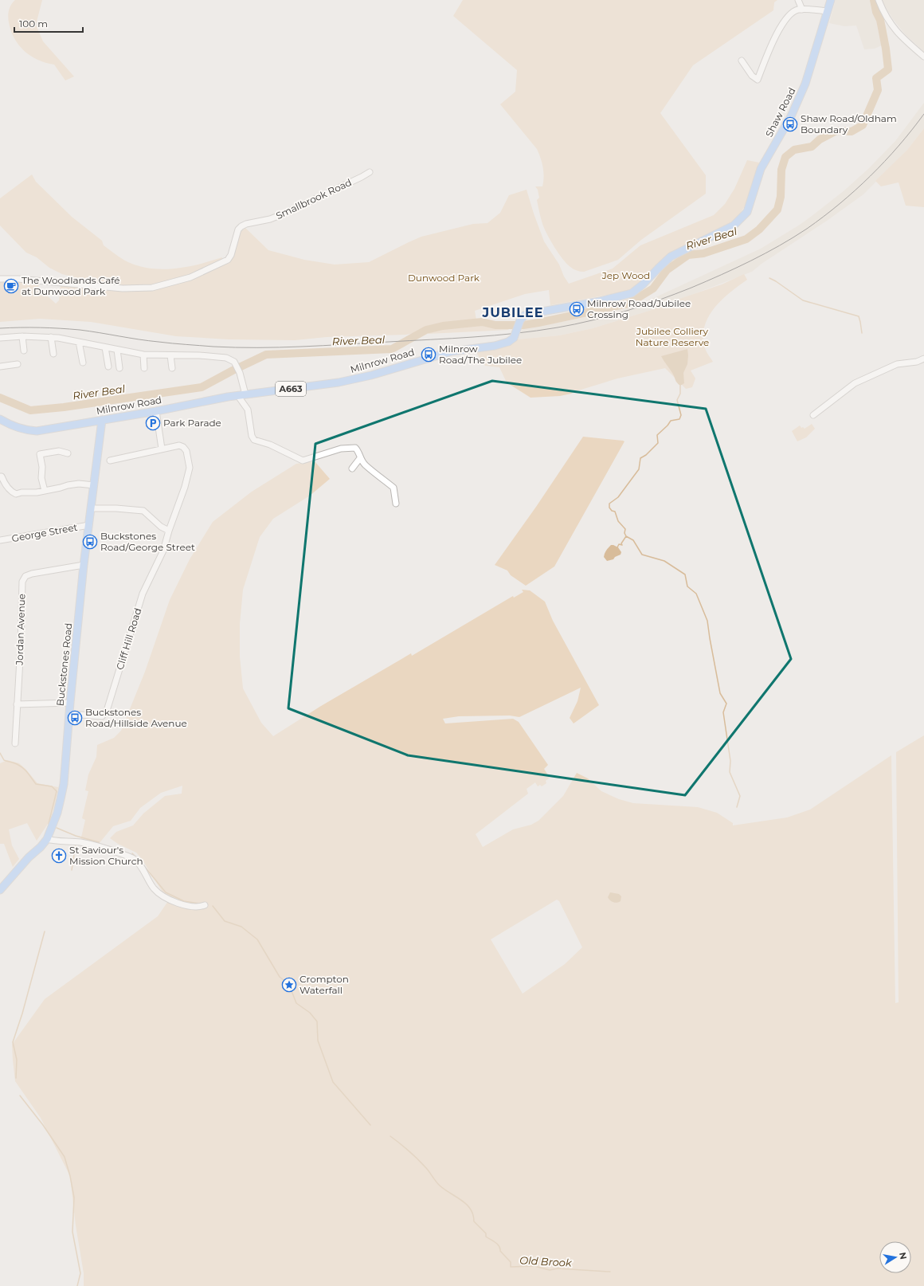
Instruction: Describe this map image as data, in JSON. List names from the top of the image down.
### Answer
{
  "streets": {
    "main road": [
      "Shaw Road",
      "Milnrow Road",
      "A663",
      "Buckstones Road"
    ],
    "street": [
      "Smallbrook Road",
      "George Street",
      "Jordan Avenue",
      "Cliff Hill Road"
    ]
  },
  "crossings": [
    ["Shaw Road", "Milnrow Road"],
    ["Milnrow Road", "Buckstones Road"],
    ["George Street", "Buckstones Road"],
    ["Jordan Avenue", "Buckstones Road"],
    ["Cliff Hill Road", "Buckstones Road"]
  ],
  "districts": ["JUBILEE"],
  "water": ["River Beal", "Old Brook"],
  "parks": ["Jep Wood", "Dunwood Park", "Jubilee Colliery Nature Reserve"],
  "places": {
    "bus stop": [
      "Shaw Road/Oldham Boundary",
      "Milnrow Road/Jubilee Crossing",
      "Milnrow Road/The Jubilee",
      "Buckstones Road/George Street",
      "Buckstones Road/Hillside Avenue"
    ],
    "cafe": ["The Woodlands Café at Dunwood Park"],
    "parking": ["Park Parade"],
    "church": ["St Saviour's Mission Church"],
    "place": ["Crompton Waterfall"]
  },
  "scale_bar": "100 m",
  "north": "right"
}
